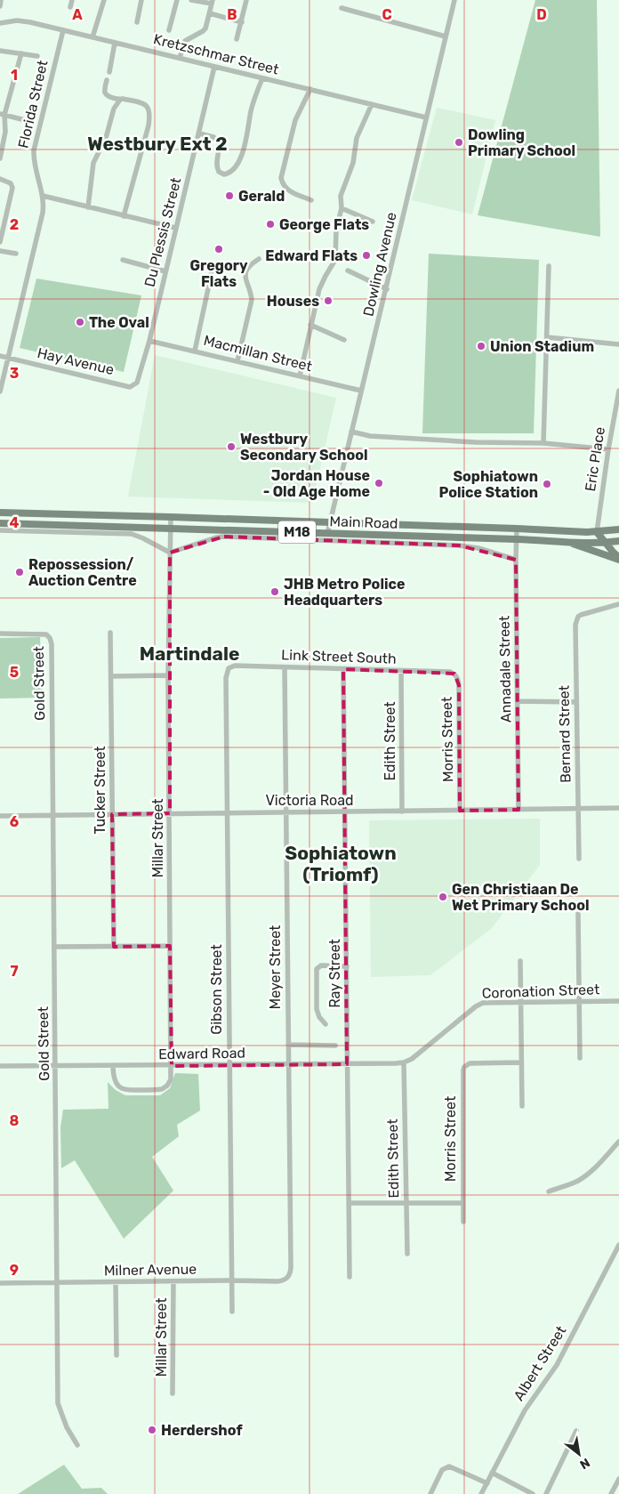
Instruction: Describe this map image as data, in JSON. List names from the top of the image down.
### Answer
{
  "streets": {
    "main road": ["Main Road", "M18"],
    "street": [
      "Kretzschmar Street",
      "Florida Street",
      "Du Plessis Street",
      "Dowling Avenue",
      "Macmillan Street",
      "Hay Avenue",
      "Eric Place",
      "Link Street South",
      "Annadale Street",
      "Gold Street",
      "Bernard Street",
      "Morris Street",
      "Edith Street",
      "Tucker Street",
      "Victoria Road",
      "Millar Street",
      "Meyer Street",
      "Ray Street",
      "Gibson Street",
      "Coronation Street",
      "Edward Road",
      "Milner Avenue",
      "Albert Street"
    ]
  },
  "crossings": [
    ["Kretzschmar Street", "Florida Street"],
    ["Kretzschmar Street", "Du Plessis Street"],
    ["Kretzschmar Street", "Dowling Avenue"],
    ["Florida Street", "Hay Avenue"],
    ["Du Plessis Street", "Macmillan Street"],
    ["Du Plessis Street", "Hay Avenue"],
    ["Dowling Avenue", "Macmillan Street"],
    ["Dowling Avenue", "Main Road"],
    ["Eric Place", "Main Road"],
    ["Main Road", "Annadale Street"],
    ["Main Road", "Millar Street"],
    ["Link Street South", "Morris Street"],
    ["Link Street South", "Edith Street"],
    ["Link Street South", "Meyer Street"],
    ["Link Street South", "Ray Street"],
    ["Link Street South", "Gibson Street"],
    ["Annadale Street", "Victoria Road"],
    ["Gold Street", "Victoria Road"],
    ["Gold Street", "Edward Road"],
    ["Gold Street", "Milner Avenue"],
    ["Bernard Street", "Victoria Road"],
    ["Morris Street", "Victoria Road"],
    ["Edith Street", "Victoria Road"],
    ["Edith Street", "Coronation Street"],
    ["Edith Street", "Edward Road"],
    ["Tucker Street", "Victoria Road"],
    ["Victoria Road", "Millar Street"],
    ["Victoria Road", "Meyer Street"],
    ["Victoria Road", "Ray Street"],
    ["Victoria Road", "Gibson Street"],
    ["Millar Street", "Edward Road"],
    ["Millar Street", "Milner Avenue"],
    ["Meyer Street", "Edward Road"],
    ["Meyer Street", "Milner Avenue"],
    ["Ray Street", "Edward Road"],
    ["Gibson Street", "Edward Road"],
    ["Gibson Street", "Milner Avenue"],
    ["Coronation Street", "Edward Road"]
  ],
  "districts": ["Westbury Ext 2", "Martindale", "Sophiatown (Triomf)"],
  "places": [
    "Dowling Primary School",
    "Gerald",
    "George Flats",
    "Gregory Flats",
    "Edward Flats",
    "Houses",
    "The Oval",
    "Union Stadium",
    "Westbury Secondary School",
    "Jordan House - Old Age Home",
    "Sophiatown Police Station",
    "Repossession/ Auction Centre",
    "JHB Metro Police Headquarters",
    "Gen Christiaan De Wet Primary School",
    "Herdershof"
  ],
  "north": "bottom right",
  "grid": {
    "columns": [
      "A",
      "B",
      "C",
      "D"
    ],
    "rows": [
      "1",
      "2",
      "3",
      "4",
      "5",
      "6",
      "7",
      "8",
      "9"
    ]
  }
}
